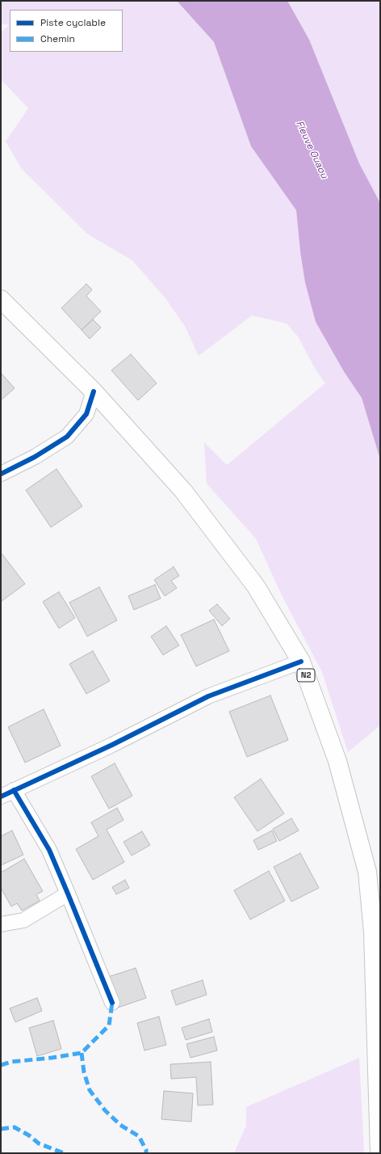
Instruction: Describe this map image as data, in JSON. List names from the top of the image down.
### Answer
{
  "streets": {
    "highway": ["N2"]
  },
  "water": ["Fleuve Ouaou"],
  "legend": ["Piste cyclable", "Chemin"]
}
